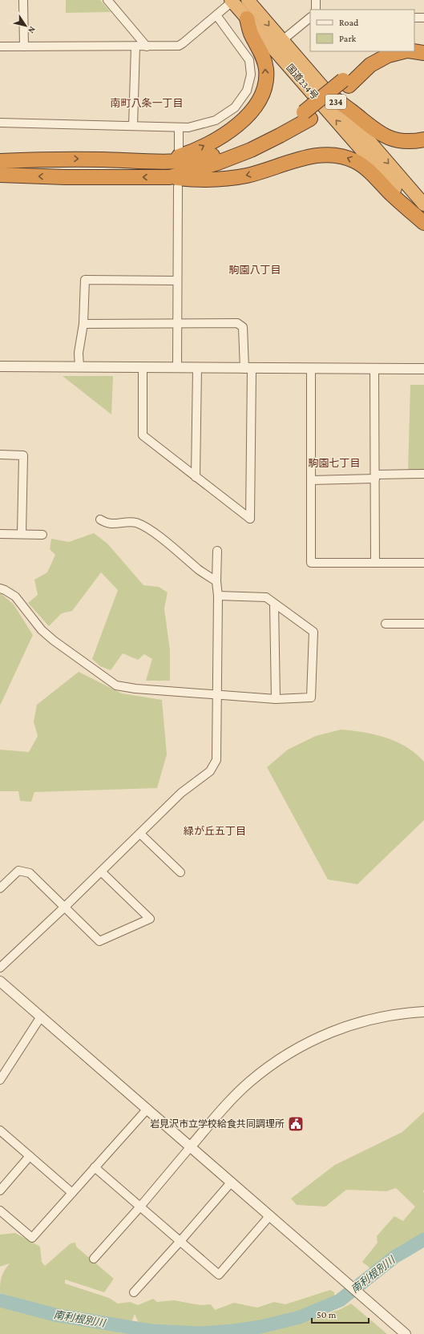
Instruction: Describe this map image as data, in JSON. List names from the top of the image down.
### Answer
{
  "streets": {
    "highway": ["国道234号", "234"]
  },
  "districts": [
    "南町八条一丁目",
    "駒園八丁目",
    "駒園七丁目",
    "緑が丘五丁目"
  ],
  "water": ["南利根別川"],
  "places": {
    "public building": ["岩見沢市立学校給食共同調理所"]
  },
  "legend": ["Road", "Park"],
  "scale_bar": "50 m",
  "north": "bottom right"
}
